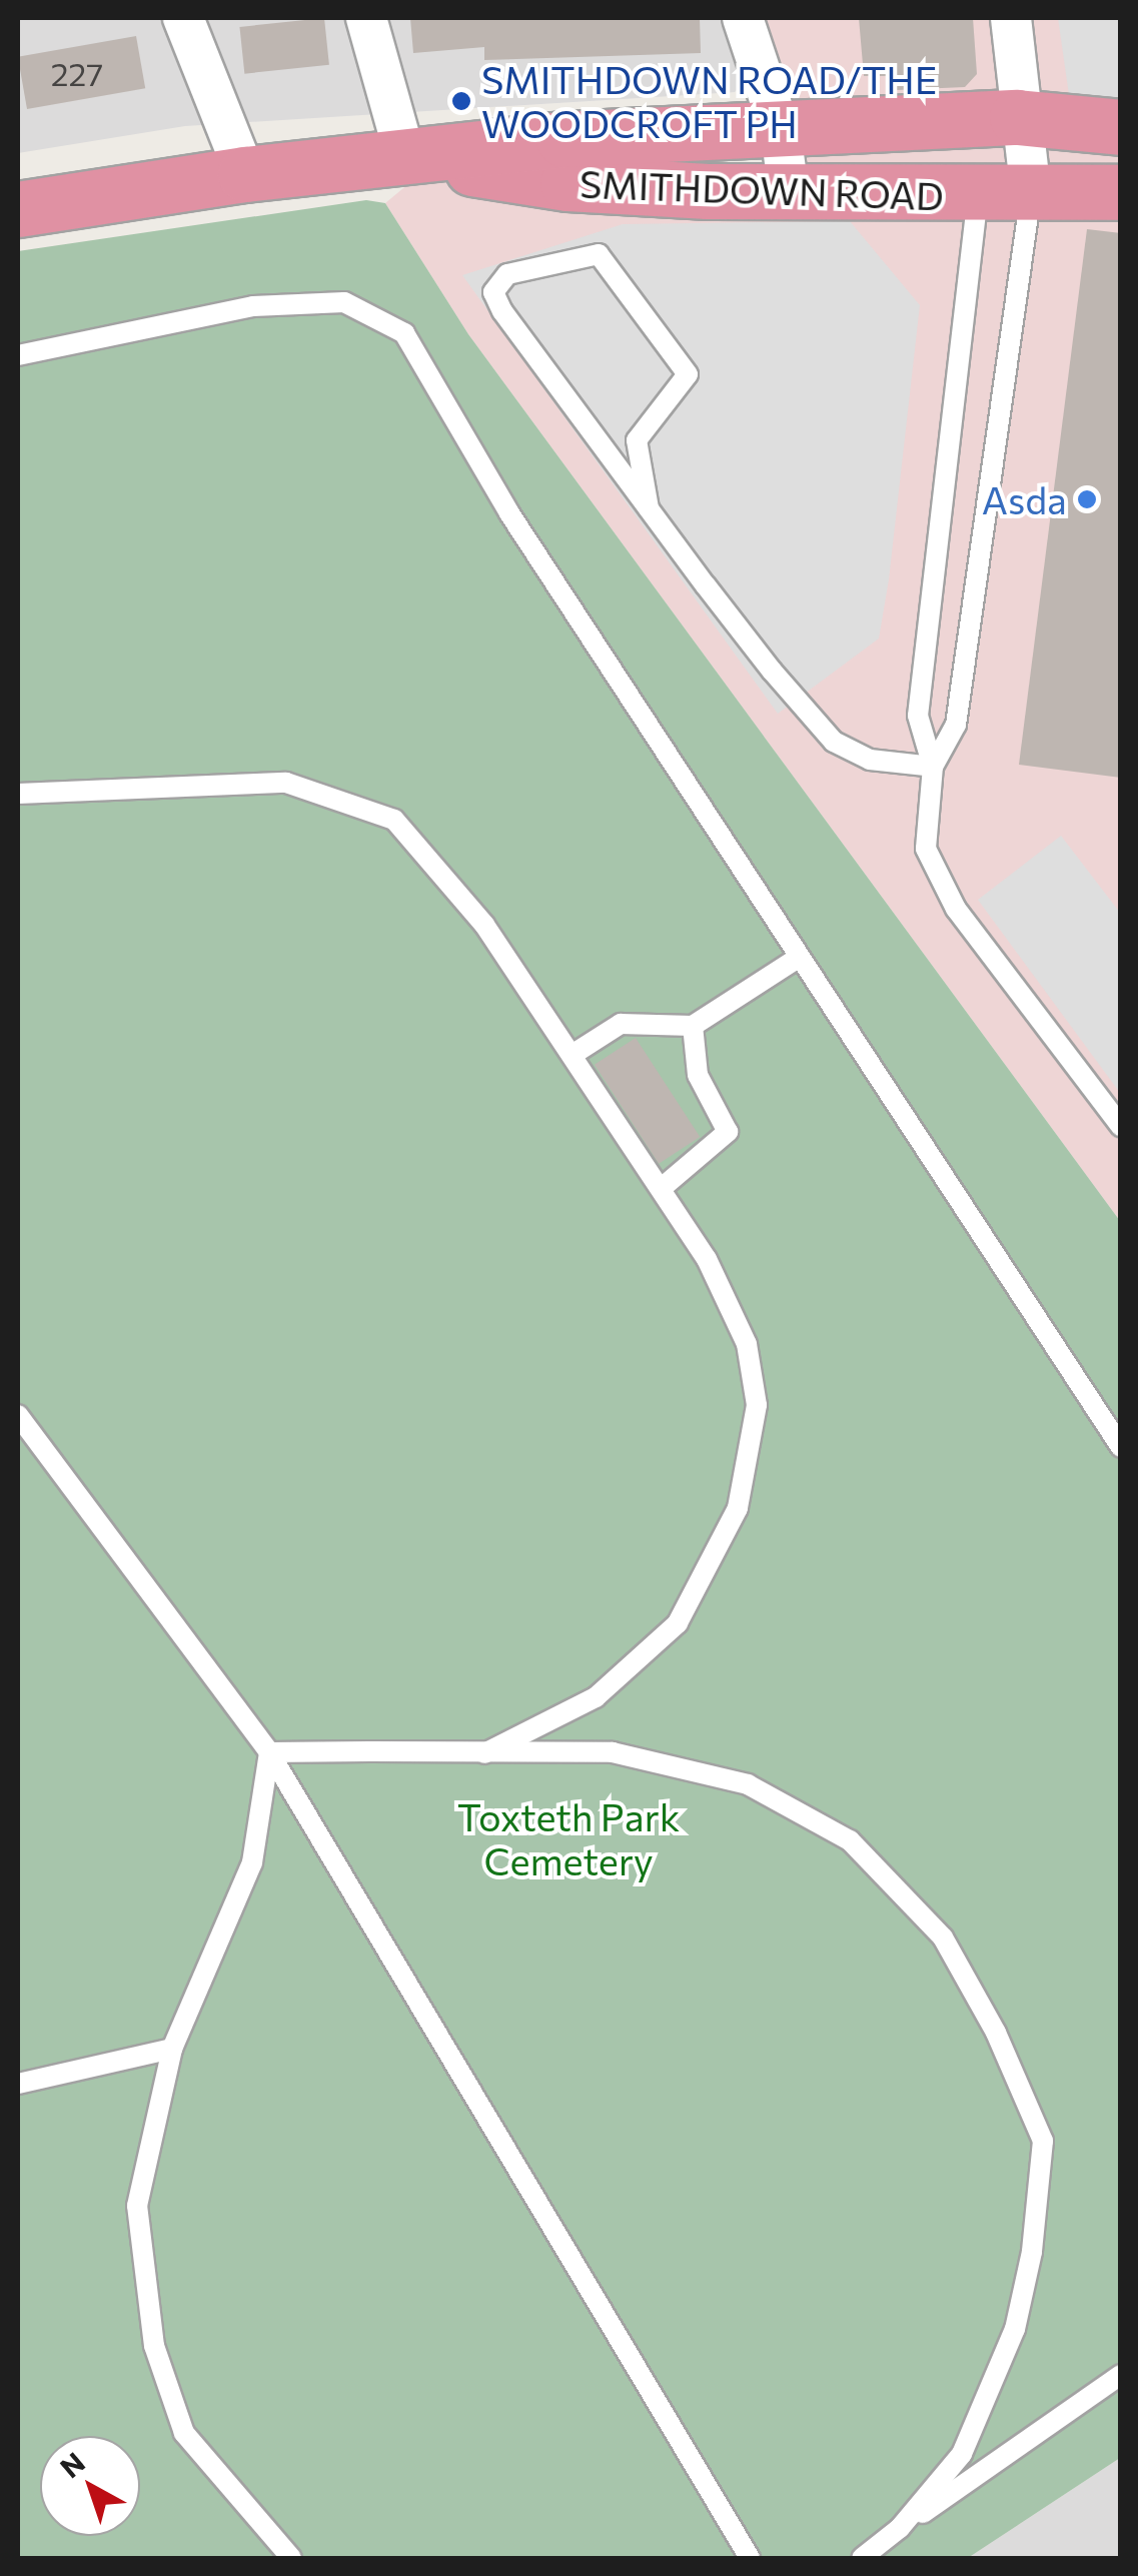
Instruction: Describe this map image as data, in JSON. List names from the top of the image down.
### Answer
{
  "streets": {
    "highway": ["SMITHDOWN ROAD"]
  },
  "parks": ["Toxteth Park Cemetery"],
  "places": ["SMITHDOWN ROAD/THE WOODCROFT PH", "Asda"],
  "house_numbers": ["227"],
  "north": "top left"
}
